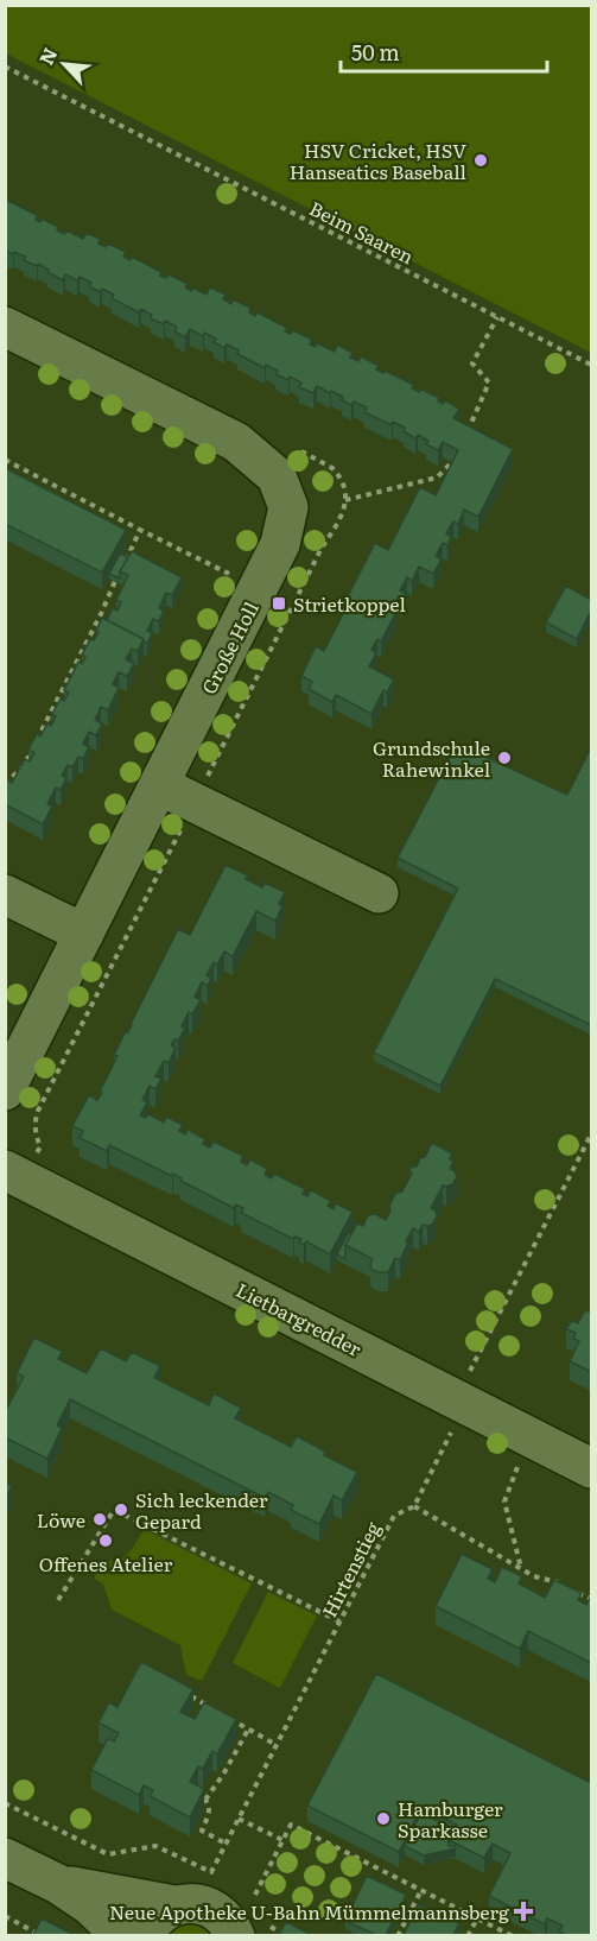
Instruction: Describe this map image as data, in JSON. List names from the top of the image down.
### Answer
{
  "streets": {
    "street": ["Große Holl", "Lietbargredder"],
    "path": ["Beim Saaren", "Hirtenstieg"]
  },
  "crossings": [
    ["Lietbargredder", "Hirtenstieg"]
  ],
  "places": {
    "other": [
      "HSV Cricket, HSV Hanseatics Baseball",
      "Grundschule Rahewinkel",
      "Sich leckender Gepard",
      "Löwe",
      "Offenes Atelier",
      "Hamburger Sparkasse"
    ],
    "transit": ["Strietkoppel"],
    "health": ["Neue Apotheke U-Bahn Mümmelmannsberg"]
  },
  "scale_bar": "50 m",
  "north": "top left"
}
